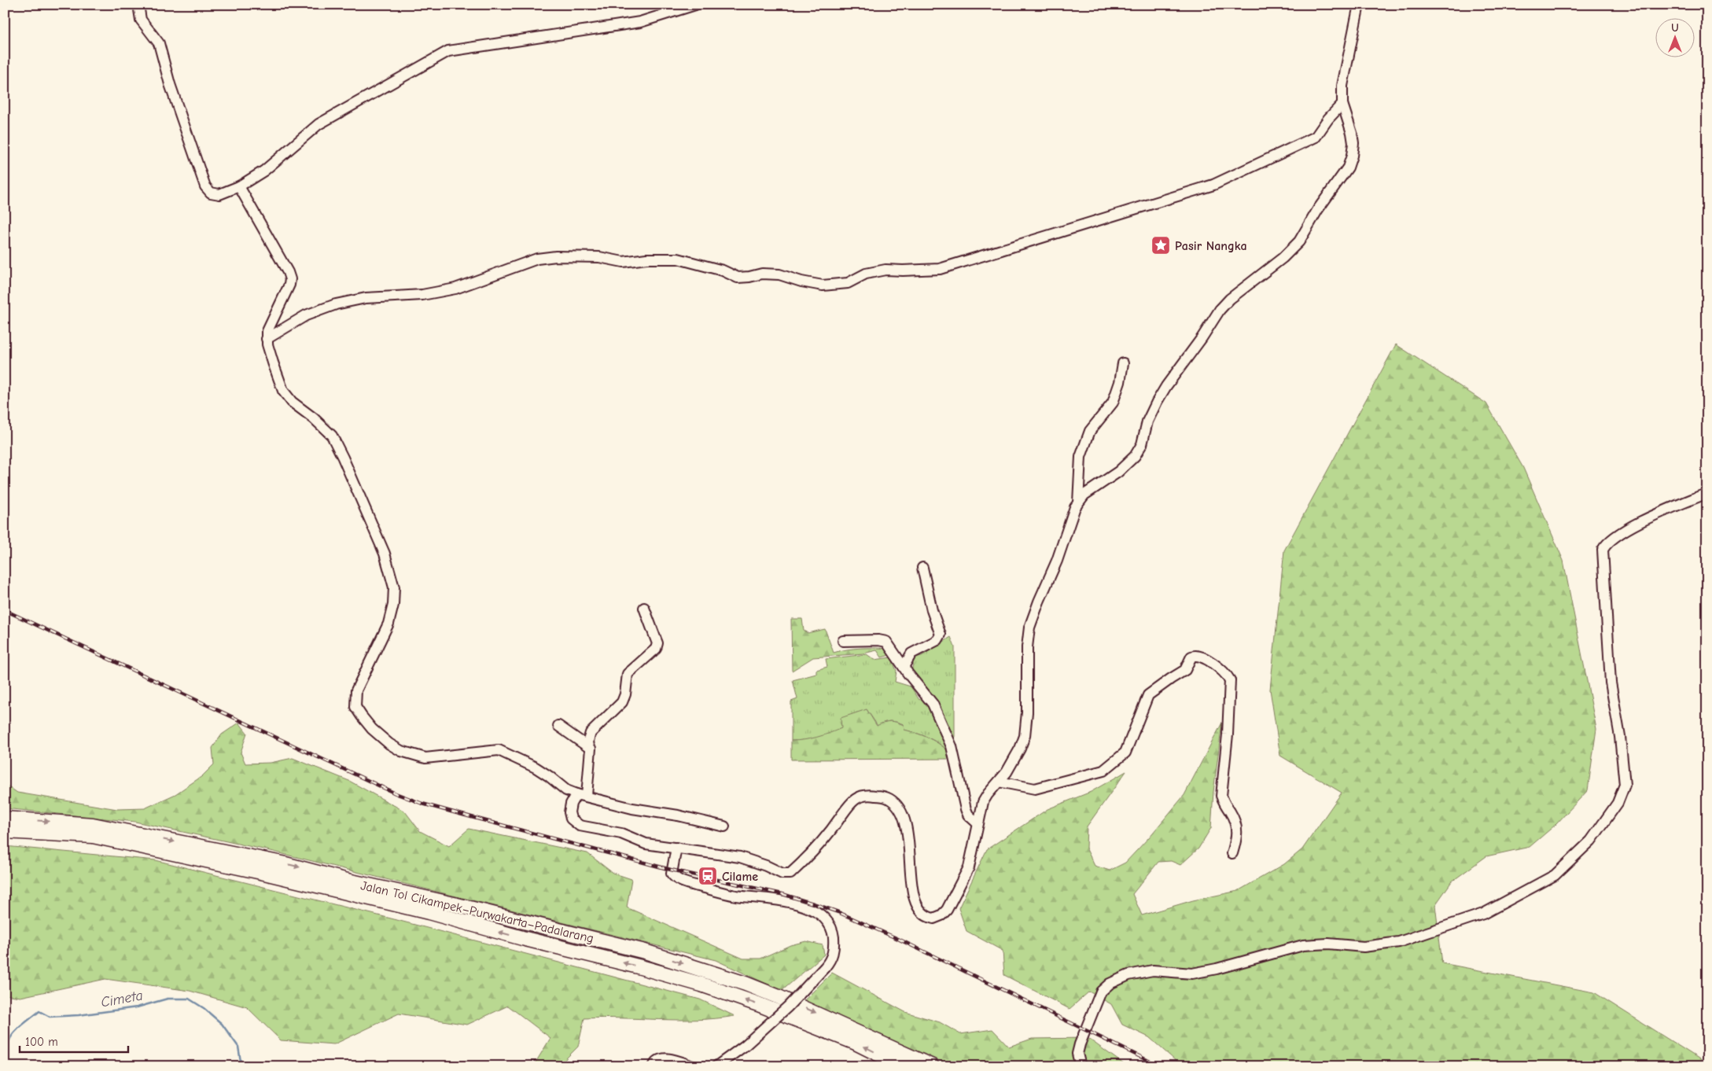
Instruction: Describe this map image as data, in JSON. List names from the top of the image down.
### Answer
{
  "streets": {
    "highway": ["Jalan Tol Cikampek–Purwakarta–Padalarang"]
  },
  "water": ["Cimeta"],
  "places": {
    "place": ["Pasir Nangka"],
    "station": ["Cilame"]
  },
  "scale_bar": "100 m",
  "north": "top"
}
